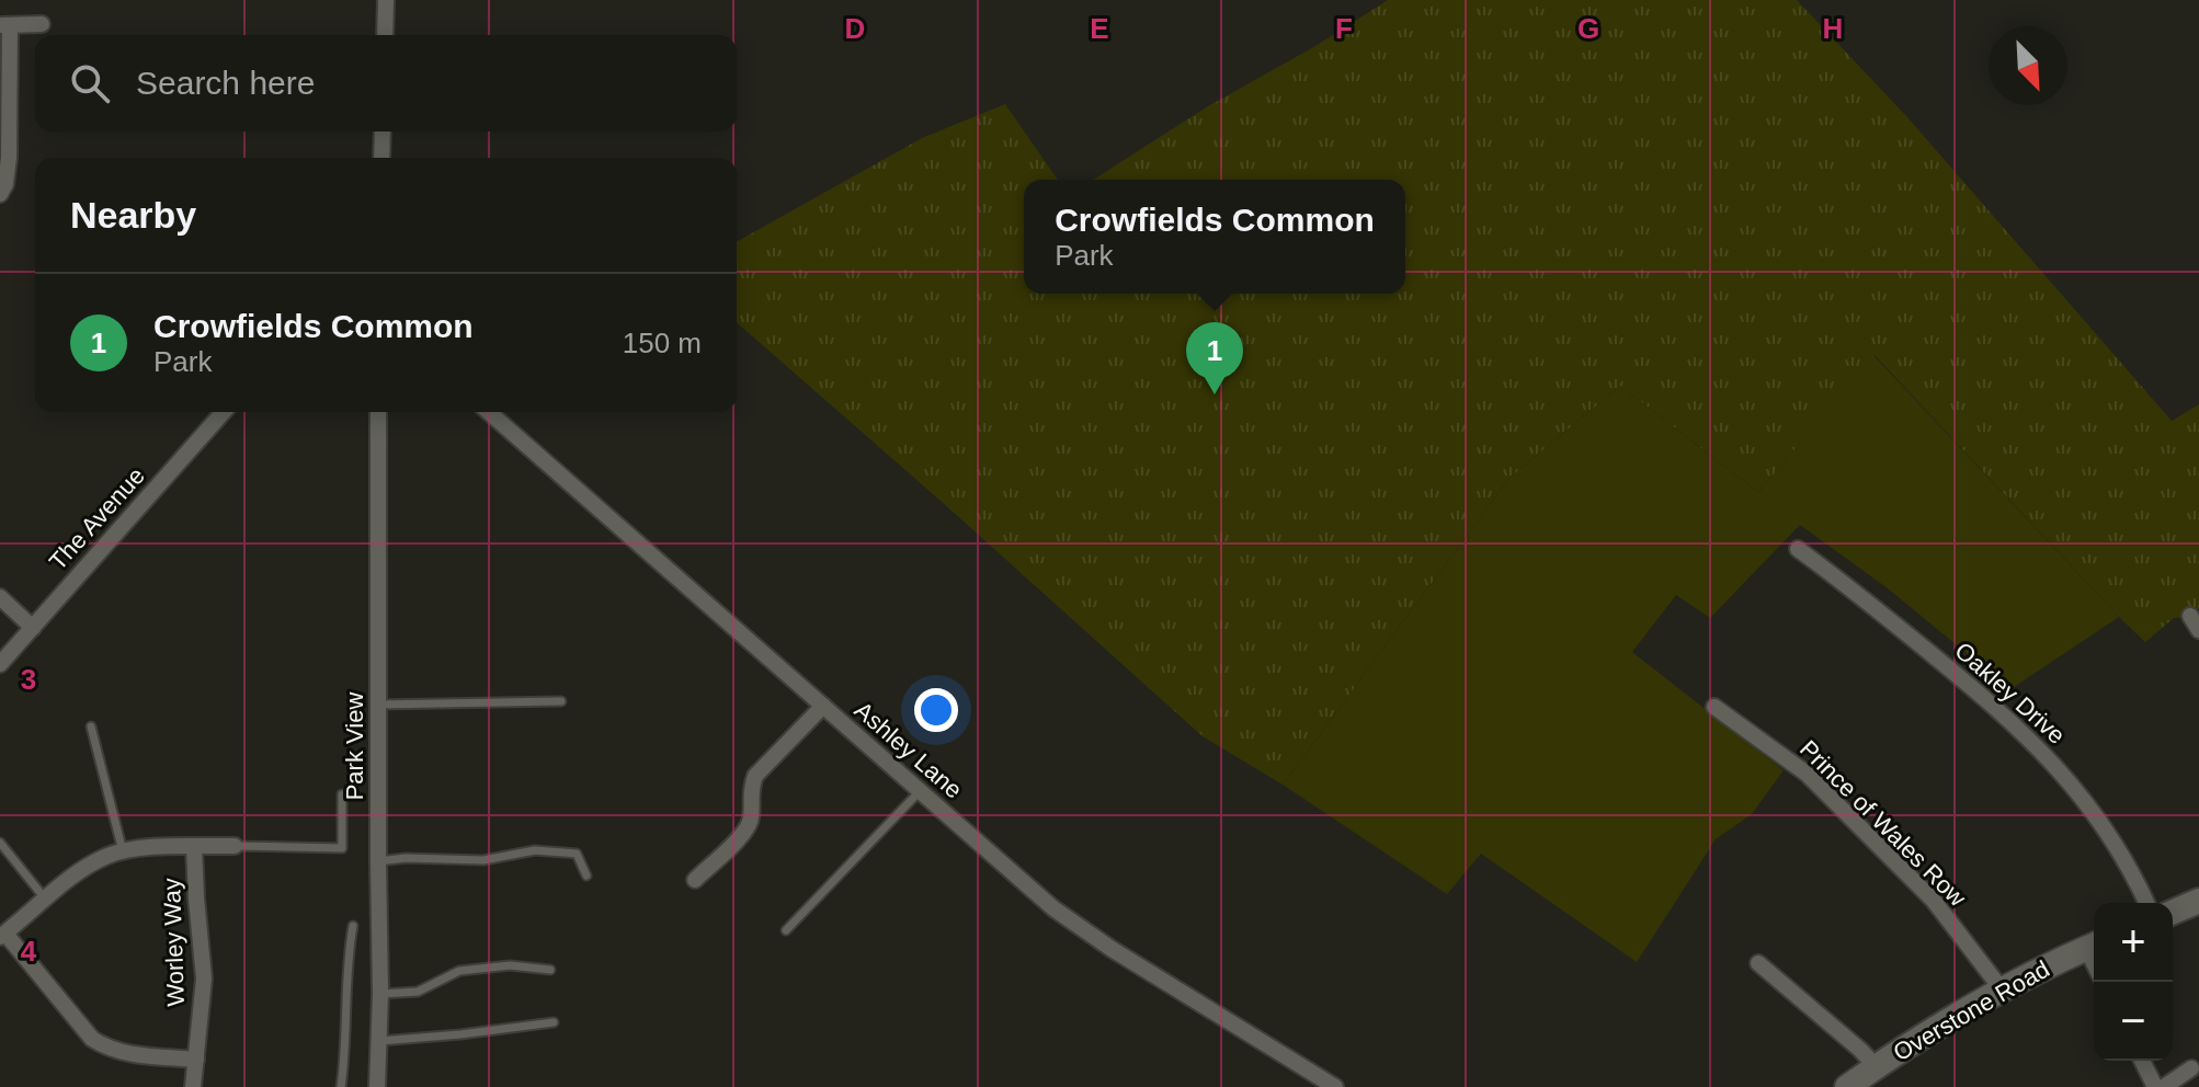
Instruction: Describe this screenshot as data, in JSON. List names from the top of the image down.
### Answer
{
  "streets": {
    "street": [
      "The Avenue",
      "Oakley Drive",
      "Park View",
      "Ashley Lane",
      "Prince of Wales Row",
      "Worley Way",
      "Overstone Road"
    ]
  },
  "crossings": [
    ["Prince of Wales Row", "Overstone Road"]
  ],
  "north": "bottom right",
  "page": {
    "search": "Search here",
    "heading": "Nearby",
    "popup": ["Crowfields Common", "Park"],
    "list": [
      {
        "mark": "1",
        "name": "Crowfields Common",
        "note": "Park",
        "value": "150 m"
      }
    ],
    "pins": "1",
    "map_buttons": ["+", "−"]
  },
  "grid": {
    "columns": [
      "D",
      "E",
      "F",
      "G",
      "H"
    ],
    "rows": ["3", "4"]
  }
}
